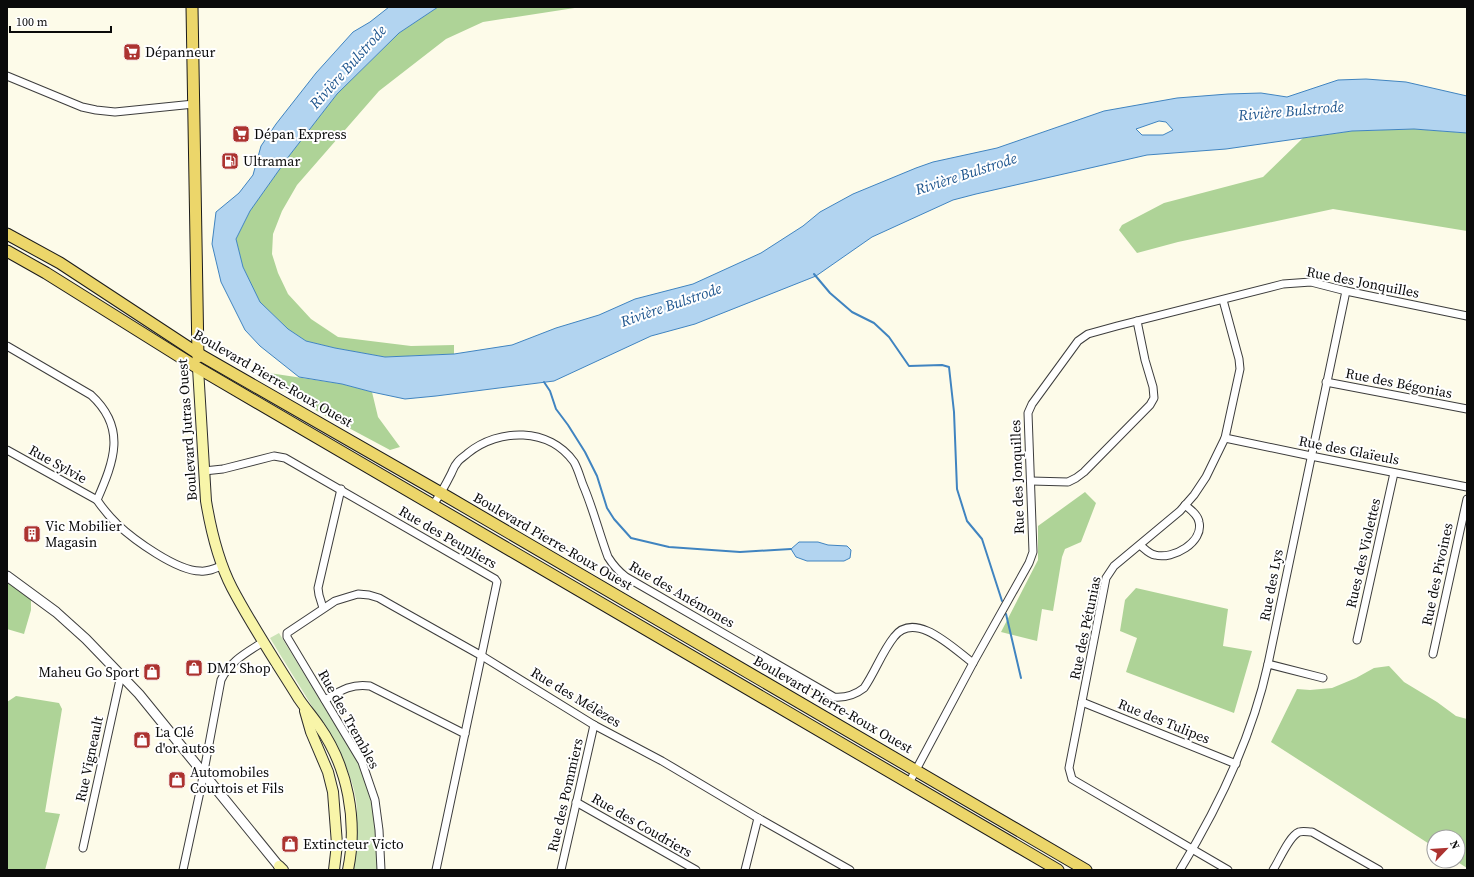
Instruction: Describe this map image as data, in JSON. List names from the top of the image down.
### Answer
{
  "streets": {
    "main road": ["Boulevard Pierre-Roux Ouest", "Boulevard Jutras Ouest"],
    "street": [
      "Rue des Jonquilles",
      "Rue des Bégonias",
      "Rue des Glaïeuls",
      "Rue Sylvie",
      "Rue des Peupliers",
      "Rues des Violettes",
      "Rue des Pivoines",
      "Rue des Lys",
      "Rue des Anémones",
      "Rue des Pétunias",
      "Rue des Mélèzes",
      "Rue des Trembles",
      "Rue des Tulipes",
      "Rue Vigneault",
      "Rue des Pommiers",
      "Rue des Coudriers"
    ]
  },
  "crossings": [
    ["Rue des Jonquilles", "Boulevard Pierre-Roux Ouest"],
    ["Rue des Jonquilles", "Rue des Lys"],
    ["Rue des Jonquilles", "Rue des Anémones"],
    ["Rue des Jonquilles", "Rue des Pétunias"],
    ["Boulevard Pierre-Roux Ouest", "Boulevard Jutras Ouest"],
    ["Boulevard Pierre-Roux Ouest", "Rue des Anémones"],
    ["Rue des Bégonias", "Rue des Lys"],
    ["Boulevard Jutras Ouest", "Rue des Peupliers"],
    ["Rue des Glaïeuls", "Rues des Violettes"],
    ["Rue des Glaïeuls", "Rue des Lys"],
    ["Rue des Glaïeuls", "Rue des Pétunias"],
    ["Rue des Peupliers", "Rue des Mélèzes"],
    ["Rue des Lys", "Rue des Pétunias"],
    ["Rue des Lys", "Rue des Tulipes"],
    ["Rue des Pétunias", "Rue des Tulipes"],
    ["Rue des Mélèzes", "Rue des Trembles"],
    ["Rue des Mélèzes", "Rue des Pommiers"],
    ["Rue des Pommiers", "Rue des Coudriers"]
  ],
  "water": ["Rivière Bulstrode"],
  "places": {
    "supermarket": ["Dépanneur", "Dépan Express"],
    "fuel station": ["Ultramar"],
    "building": ["Vic Mobilier Magasin"],
    "shop": [
      "DM2 Shop",
      "Maheu Go Sport",
      "La Clé d'or autos",
      "Automobiles Courtois et Fils",
      "Extincteur Victo"
    ]
  },
  "scale_bar": "100 m",
  "north": "top right"
}
